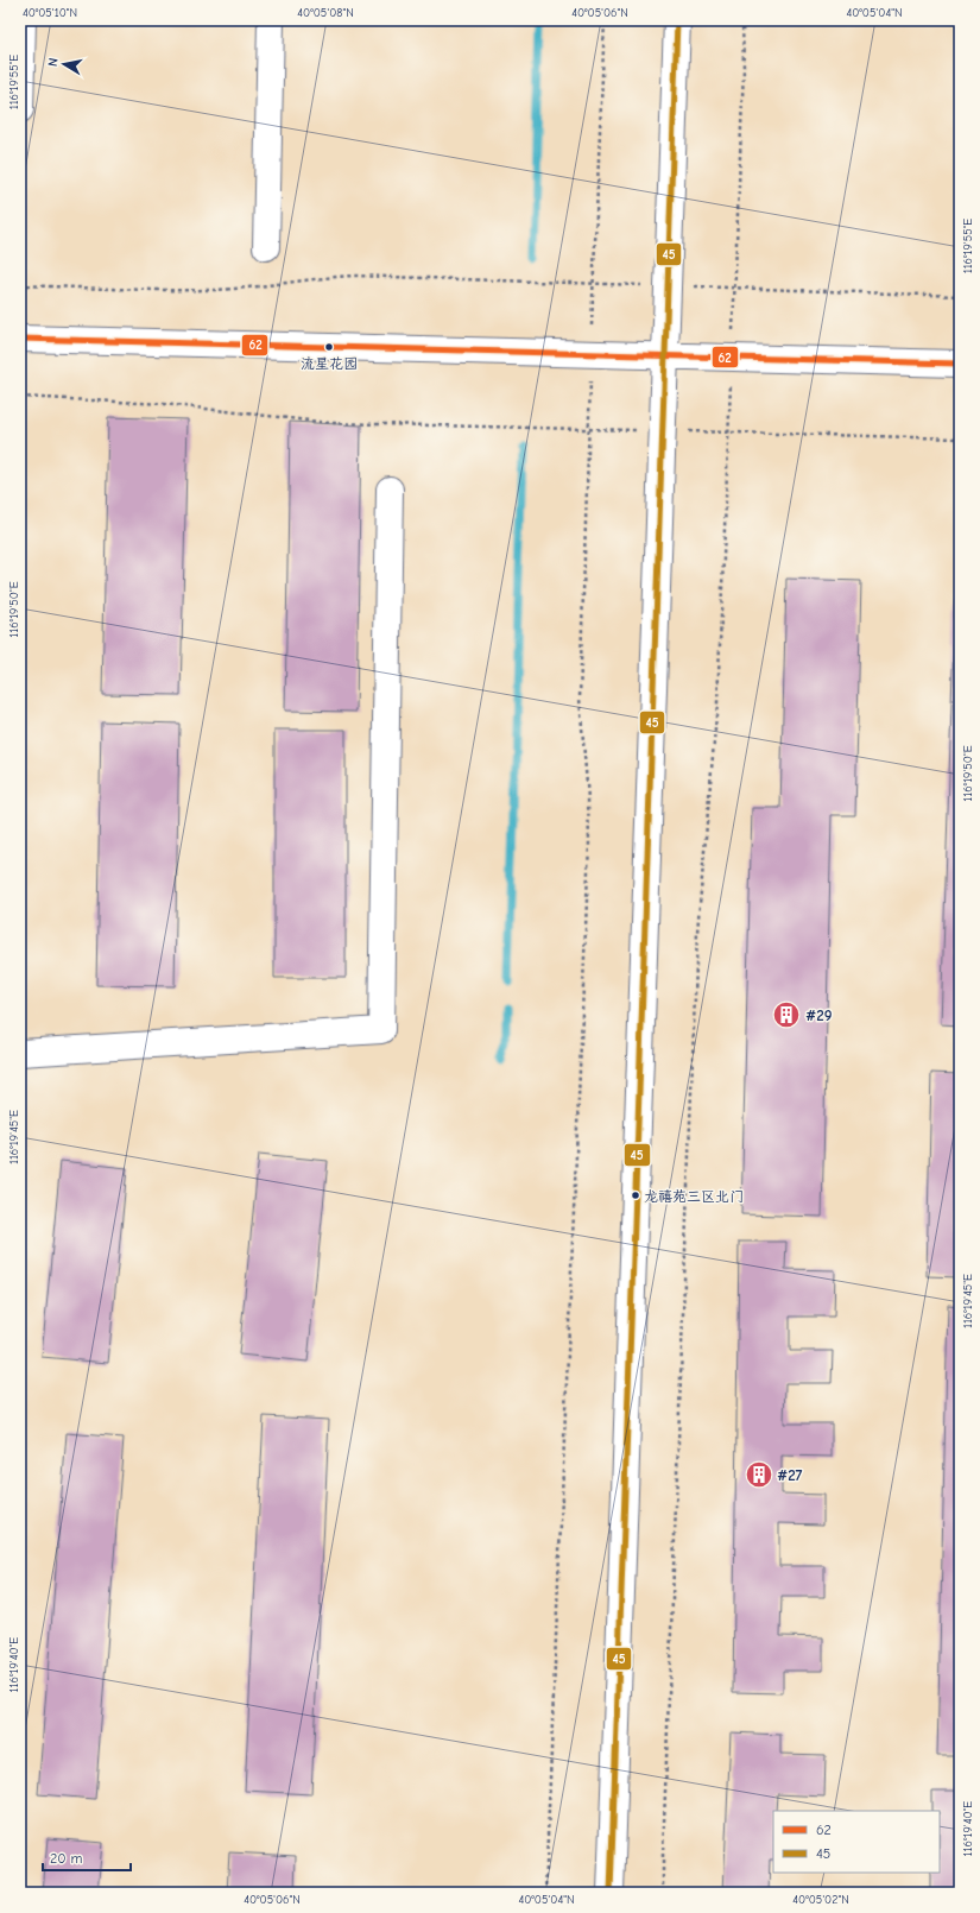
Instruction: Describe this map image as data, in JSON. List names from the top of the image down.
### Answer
{
  "places": {
    "other": ["流星花园", "龙禧苑三区北门"],
    "building": ["#29", "#27"]
  },
  "lines": ["transit line 45", "transit line 62"],
  "legend": ["62", "45"],
  "scale_bar": "20 m",
  "north": "left",
  "coordinates": [
    "40°05'10\"N",
    "40°05'08\"N",
    "40°05'06\"N",
    "40°05'04\"N",
    "116°19'55\"E",
    "116°19'50\"E",
    "116°19'45\"E",
    "116°19'40\"E",
    "40°05'02\"N"
  ]
}
